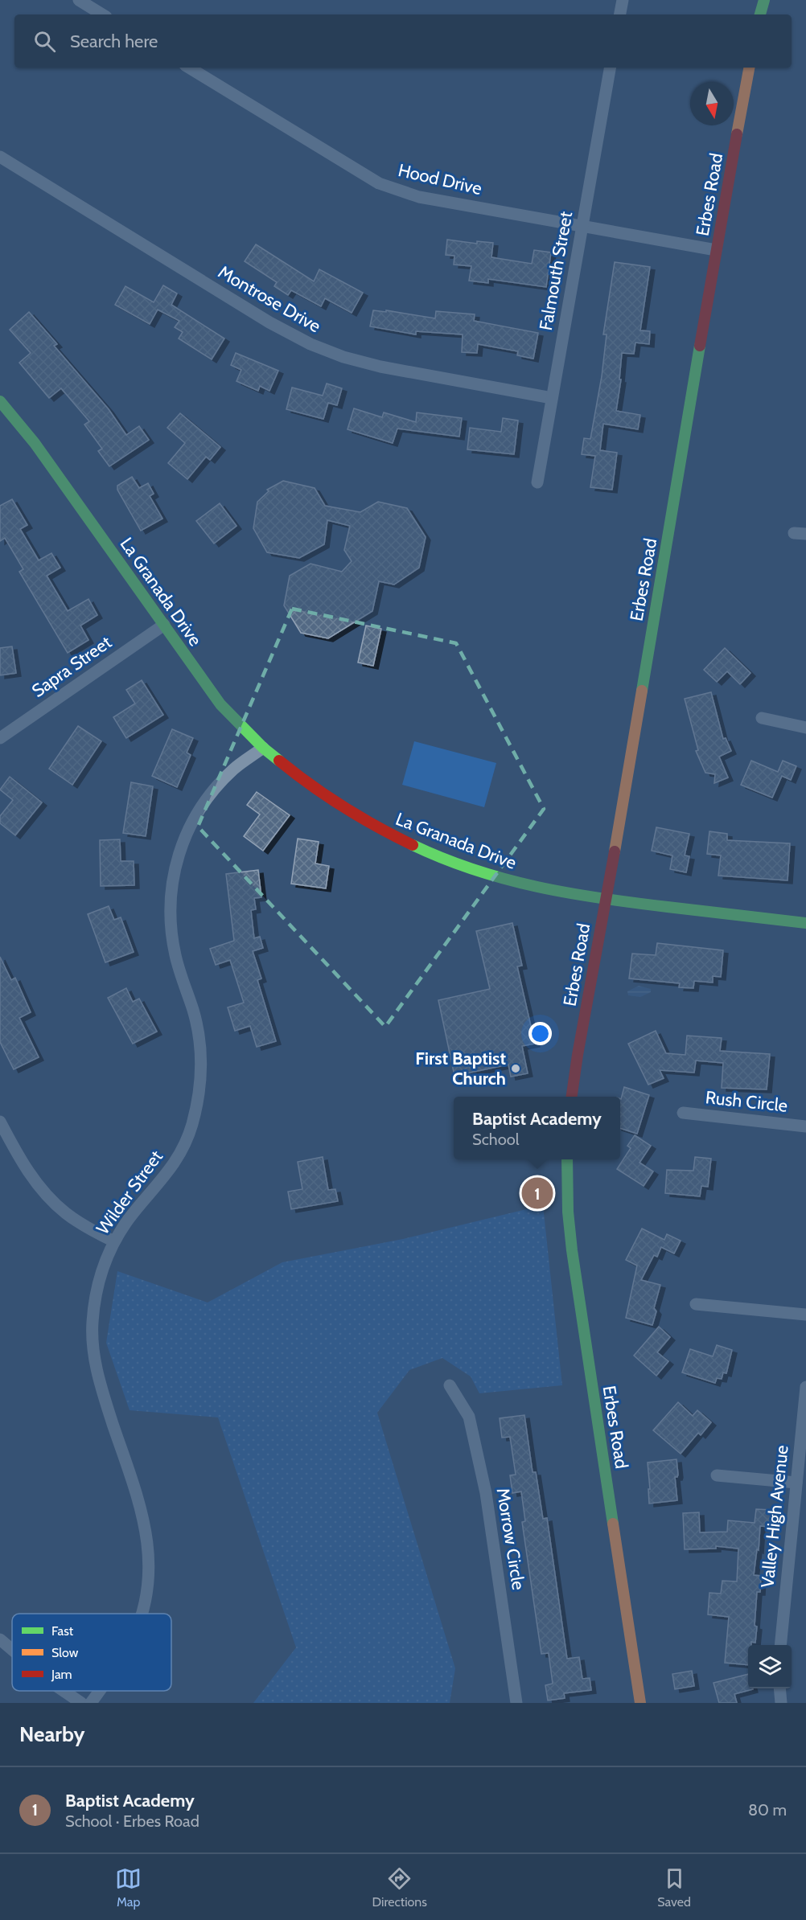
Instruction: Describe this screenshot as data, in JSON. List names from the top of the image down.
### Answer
{
  "streets": {
    "main road": ["Erbes Road", "La Granada Drive"],
    "street": [
      "Hood Drive",
      "Falmouth Street",
      "Montrose Drive",
      "Sapra Street",
      "Rush Circle",
      "Wilder Street",
      "Valley High Avenue",
      "Morrow Circle"
    ]
  },
  "crossings": [
    ["Hood Drive", "Erbes Road"],
    ["Hood Drive", "Falmouth Street"],
    ["Erbes Road", "La Granada Drive"],
    ["Falmouth Street", "Montrose Drive"],
    ["La Granada Drive", "Sapra Street"],
    ["La Granada Drive", "Wilder Street"]
  ],
  "places": ["First Baptist Church"],
  "legend": ["Fast", "Slow", "Jam"],
  "north": "bottom",
  "page": {
    "search": "Search here",
    "popup": ["Baptist Academy", "School"],
    "pins": "1",
    "heading": "Nearby",
    "list": [
      {
        "mark": "1",
        "name": "Baptist Academy",
        "note": "School · Erbes Road",
        "value": "80 m"
      }
    ],
    "nav": ["Map", "Directions", "Saved"]
  }
}
